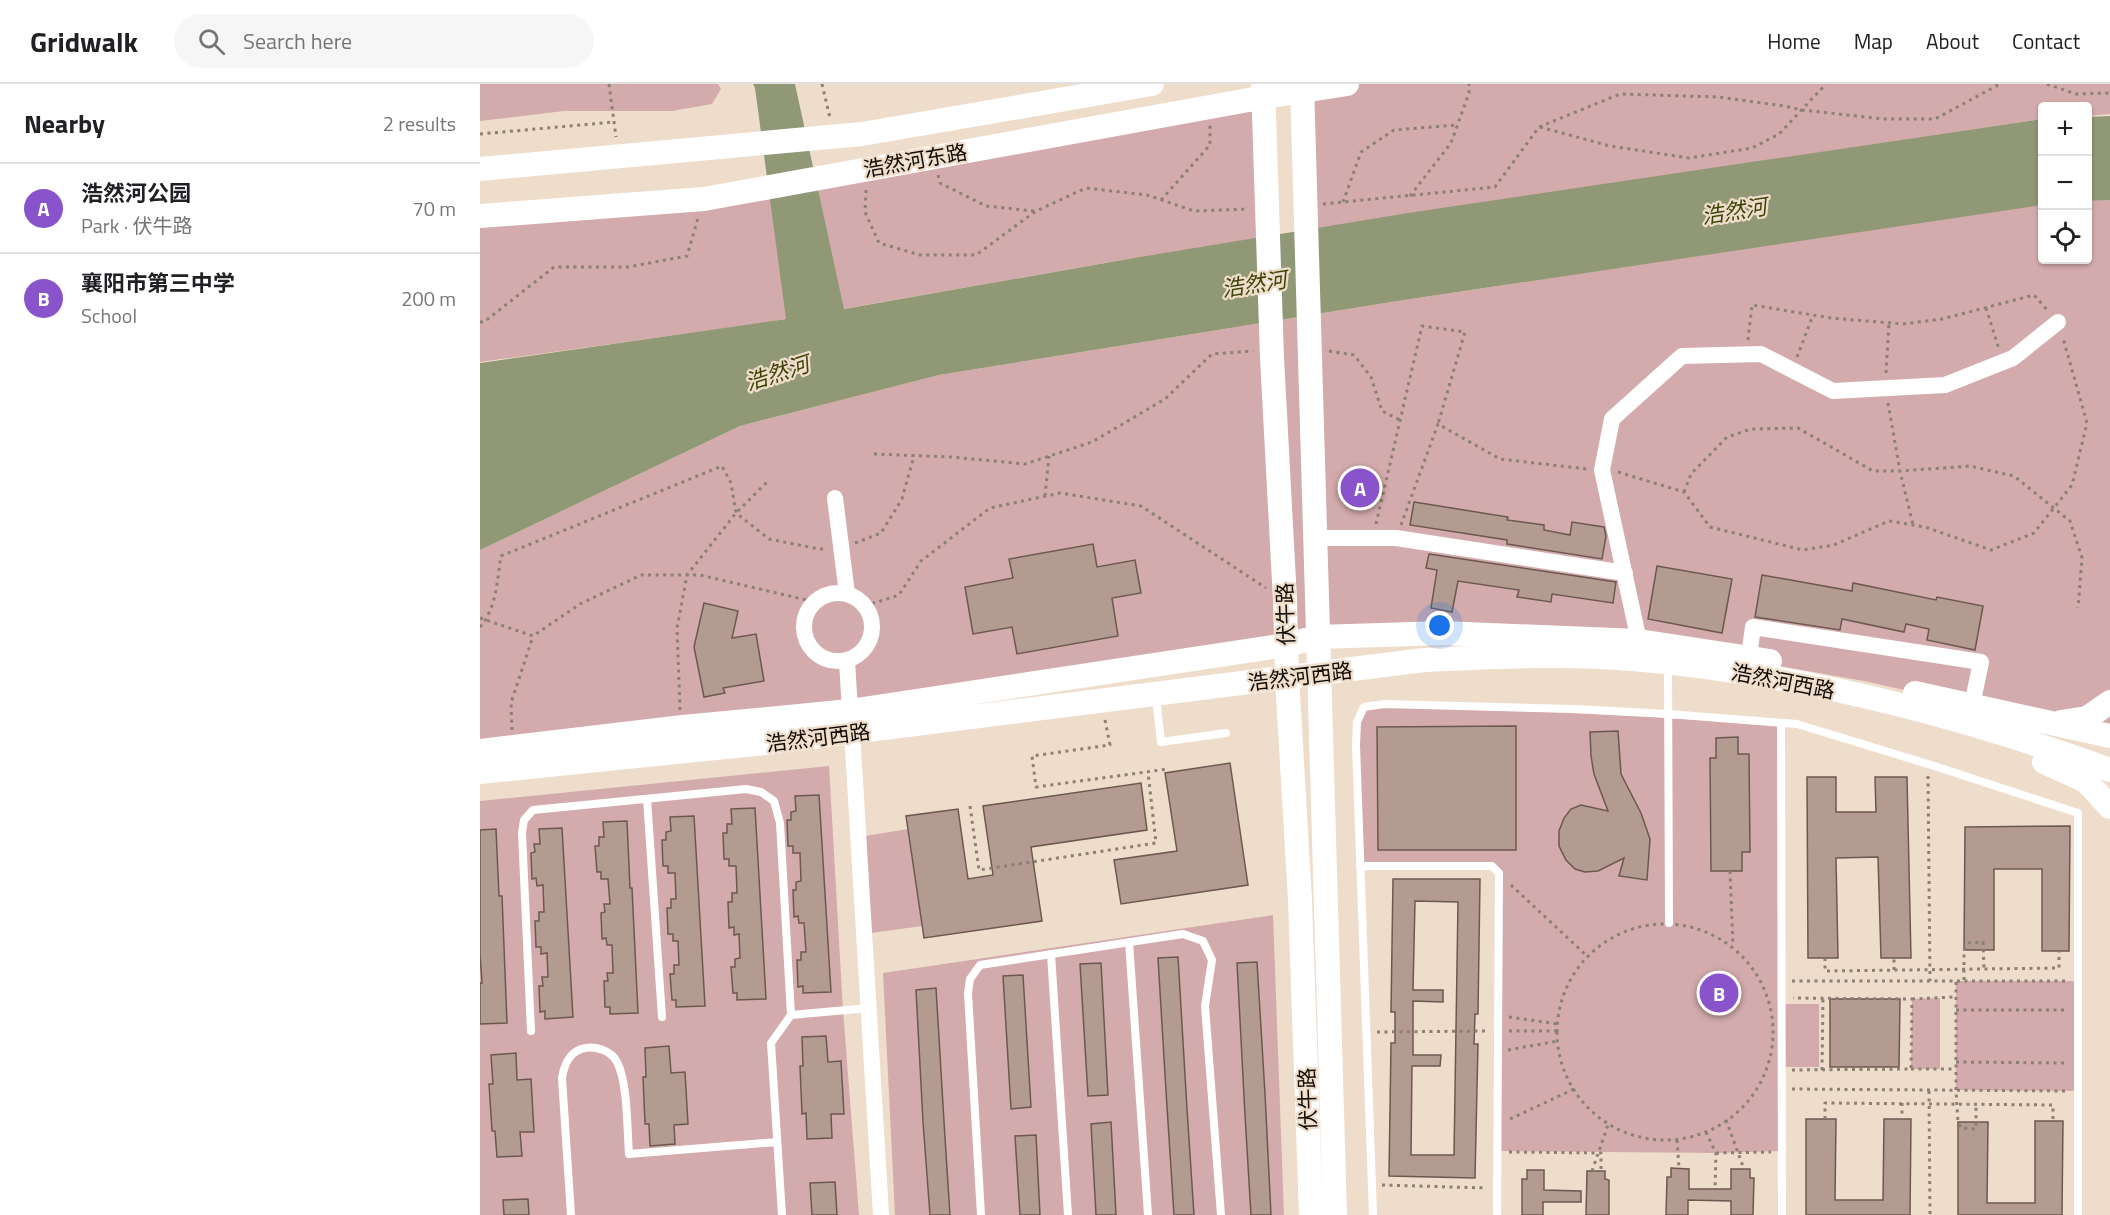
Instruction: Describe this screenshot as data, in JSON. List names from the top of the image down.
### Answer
{
  "streets": {
    "street": ["浩然河东路", "伏牛路", "浩然河西路"]
  },
  "crossings": [
    ["浩然河东路", "伏牛路"],
    ["伏牛路", "浩然河西路"]
  ],
  "water": ["浩然河"],
  "page": {
    "header": "Gridwalk",
    "search": "Search here",
    "nav": [
      "Home",
      "Map",
      "About",
      "Contact"
    ],
    "heading": ["Nearby", "2 results"],
    "map_buttons": ["+", "−"],
    "list": [
      {
        "mark": "A",
        "name": "浩然河公园",
        "note": "Park · 伏牛路",
        "value": "70 m"
      },
      {
        "mark": "B",
        "name": "襄阳市第三中学",
        "note": "School",
        "value": "200 m"
      }
    ],
    "pins": ["A", "B"]
  }
}
